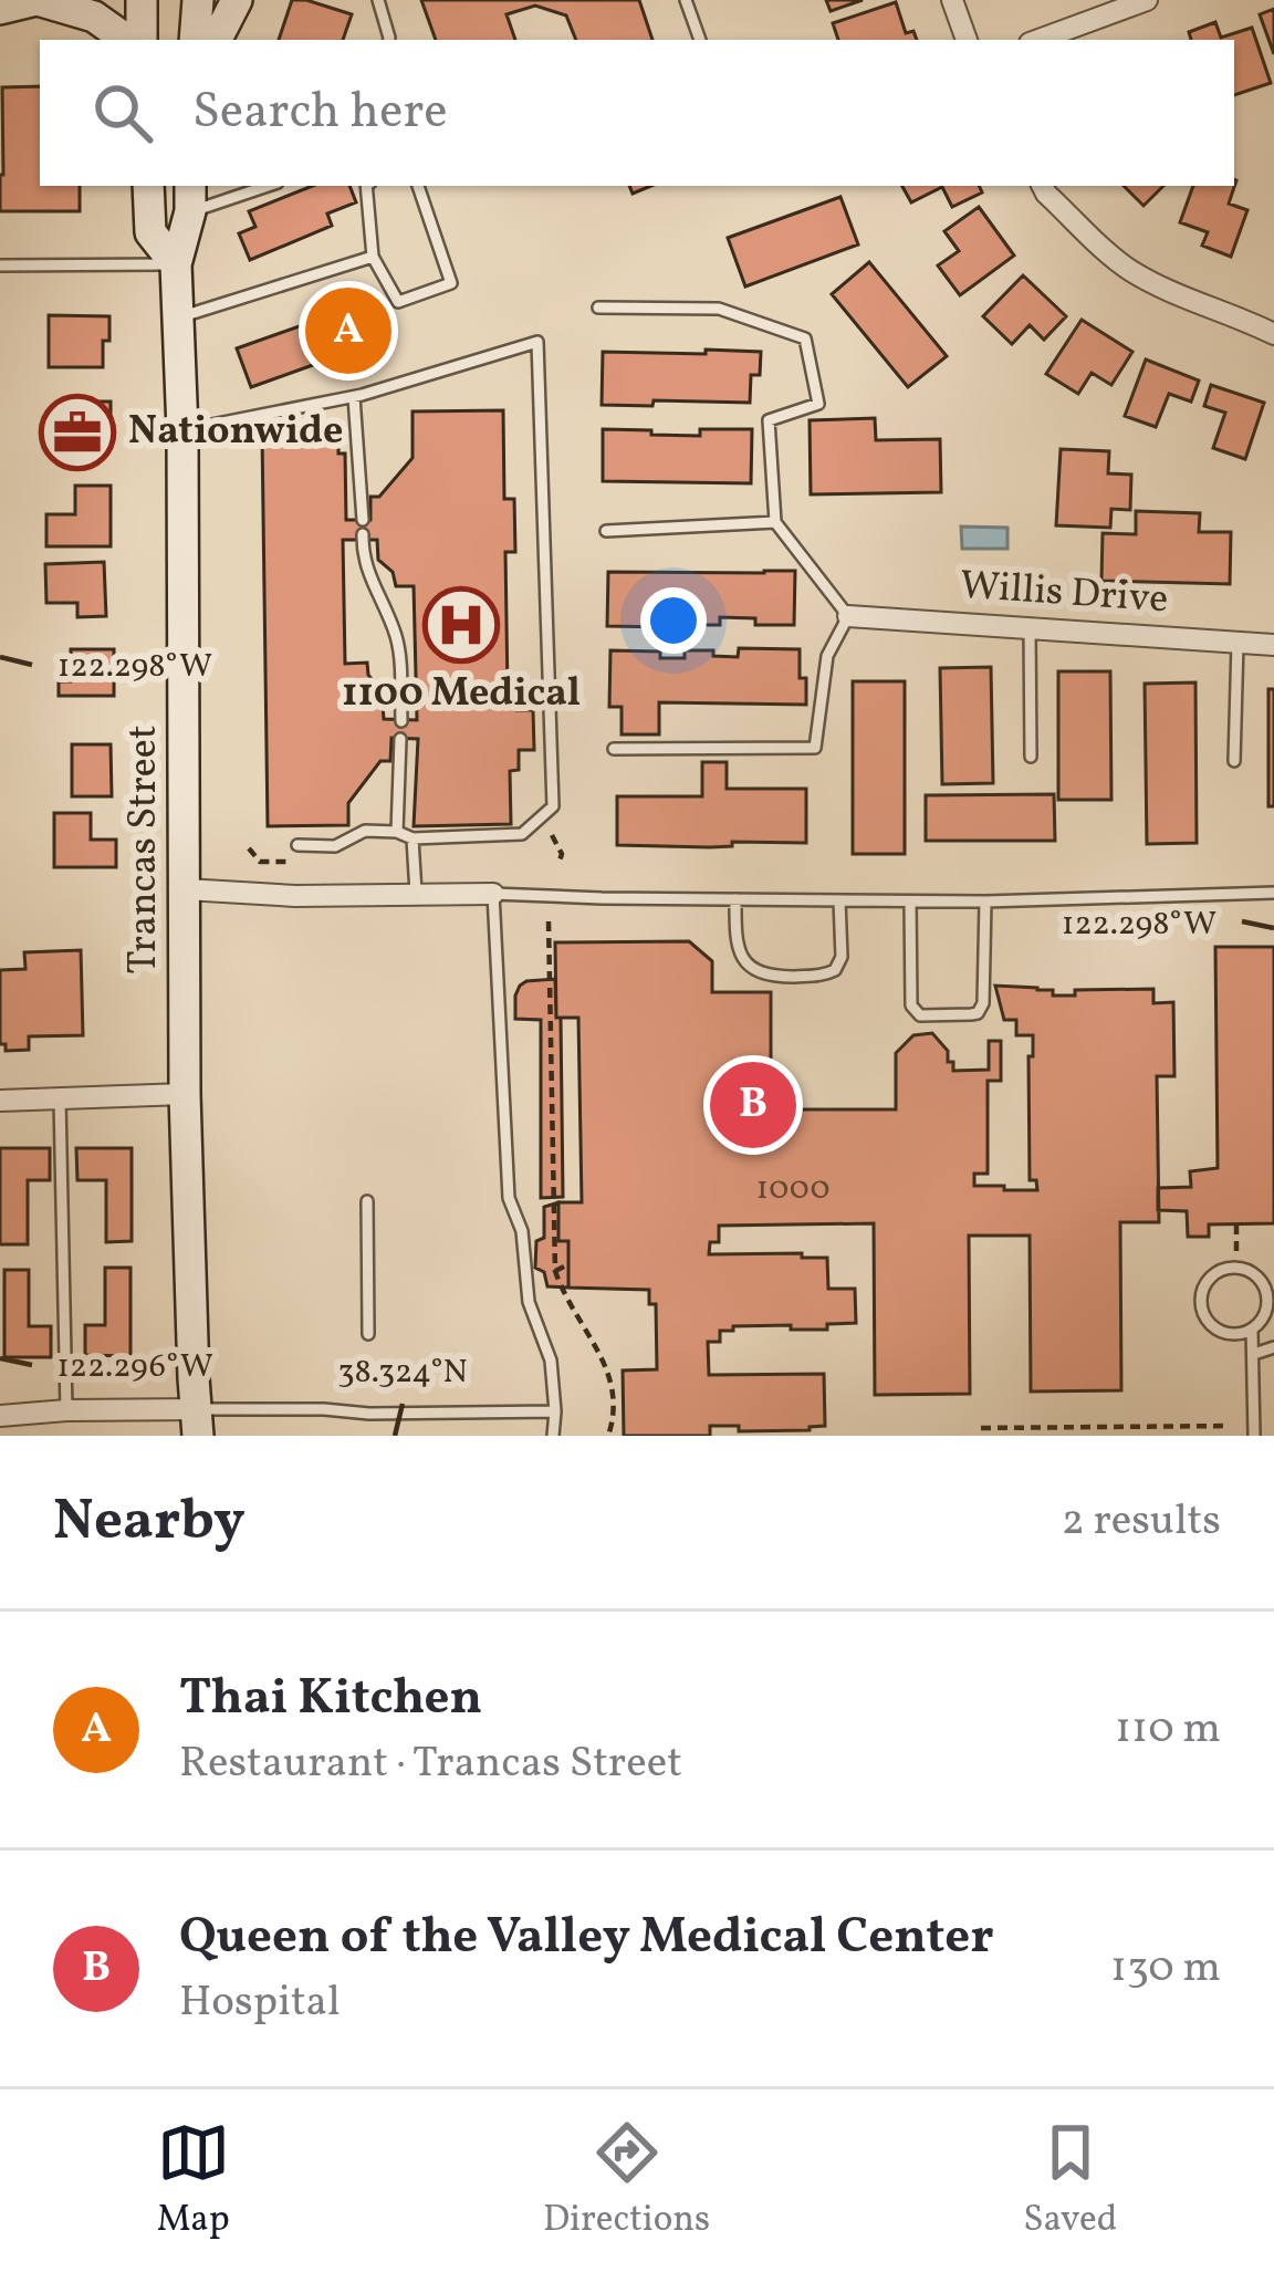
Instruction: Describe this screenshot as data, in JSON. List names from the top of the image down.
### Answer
{
  "streets": {
    "main road": ["Trancas Street"],
    "street": ["Willis Drive"]
  },
  "places": {
    "office": ["Nationwide"],
    "hospital": ["1100 Medical"]
  },
  "house_numbers": ["1000"],
  "page": {
    "search": "Search here",
    "pins": ["A", "B"],
    "heading": ["Nearby", "2 results"],
    "list": [
      {
        "mark": "A",
        "name": "Thai Kitchen",
        "note": "Restaurant · Trancas Street",
        "value": "110 m"
      },
      {
        "mark": "B",
        "name": "Queen of the Valley Medical Center",
        "note": "Hospital",
        "value": "130 m"
      }
    ],
    "nav": ["Map", "Directions", "Saved"]
  },
  "coordinates": ["122.298°W", "122.296°W", "38.324°N"]
}
